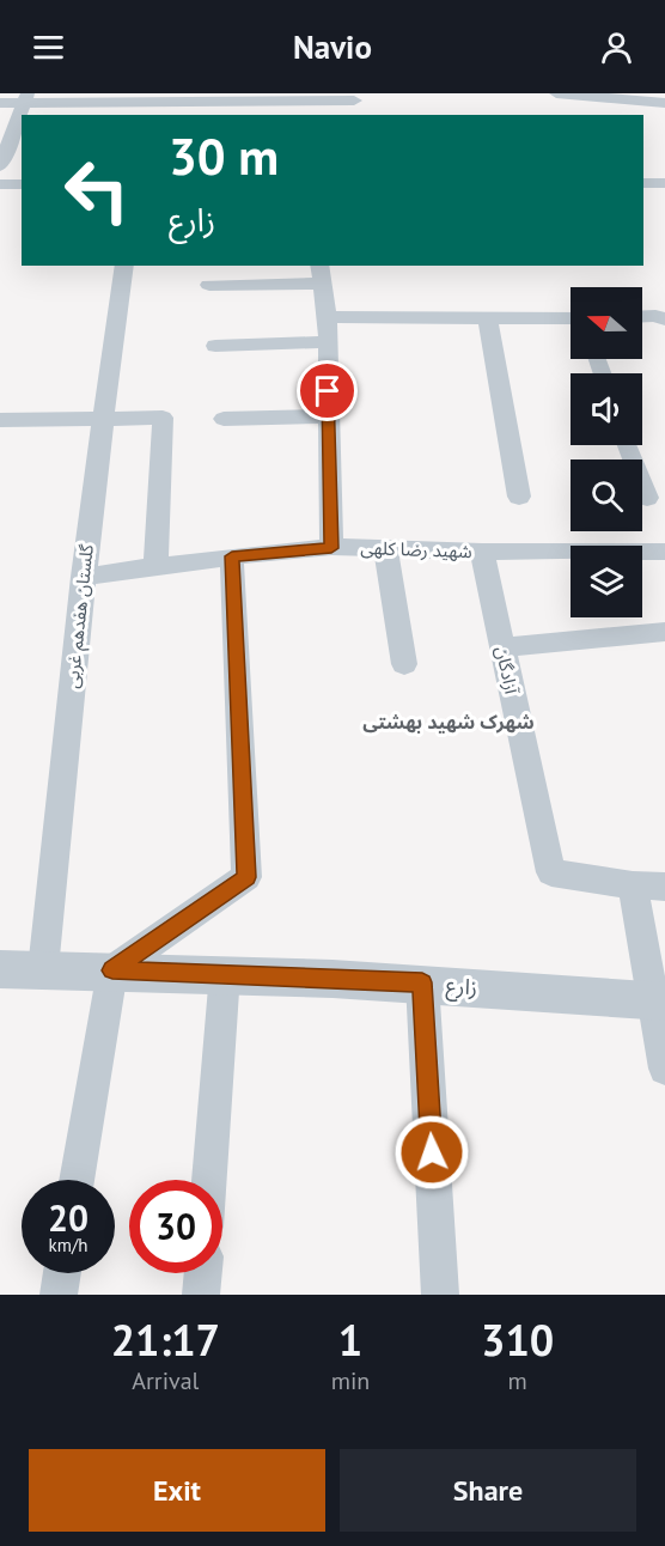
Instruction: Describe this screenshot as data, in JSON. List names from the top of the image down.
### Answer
{
  "streets": {
    "street": [
      "شهید رضا کلهی",
      "گلستان هفدهم غربی",
      "آزادگان",
      "زارع"
    ]
  },
  "crossings": [
    ["شهید رضا کلهی", "گلستان هفدهم غربی"],
    ["شهید رضا کلهی", "آزادگان"],
    ["گلستان هفدهم غربی", "زارع"]
  ],
  "districts": ["شهرک شهید بهشتی"],
  "north": "left",
  "page": {
    "header": "Navio",
    "turn": ["30 m", "زارع"],
    "speed": "20 km/h",
    "limit": "30",
    "eta": [
      "21:17",
      "Arrival",
      "1",
      "min",
      "310",
      "m"
    ],
    "buttons": ["Exit", "Share"]
  }
}
